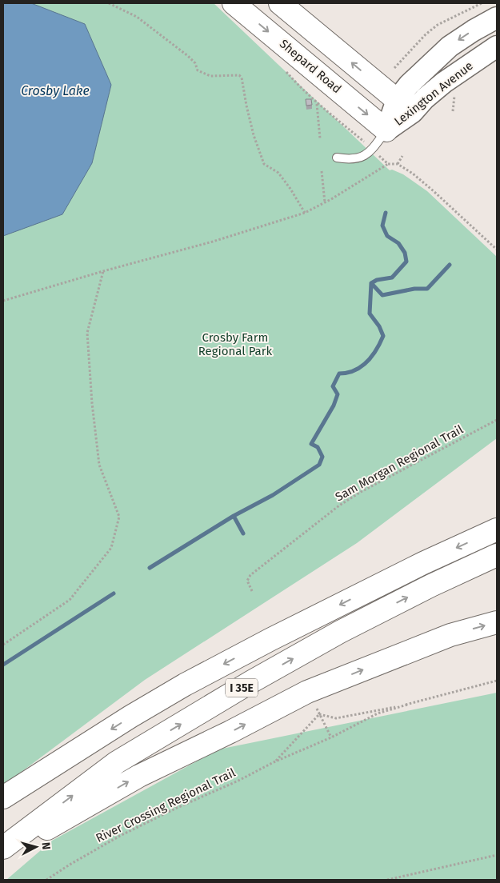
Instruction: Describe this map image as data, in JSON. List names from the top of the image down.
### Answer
{
  "streets": {
    "highway": ["Shepard Road", "I 35E"],
    "street": ["Lexington Avenue"],
    "path": ["Sam Morgan Regional Trail", "River Crossing Regional Trail"]
  },
  "crossings": [
    ["Shepard Road", "Lexington Avenue"]
  ],
  "water": ["Crosby Lake"],
  "parks": ["Crosby Farm Regional Park"],
  "north": "right"
}
